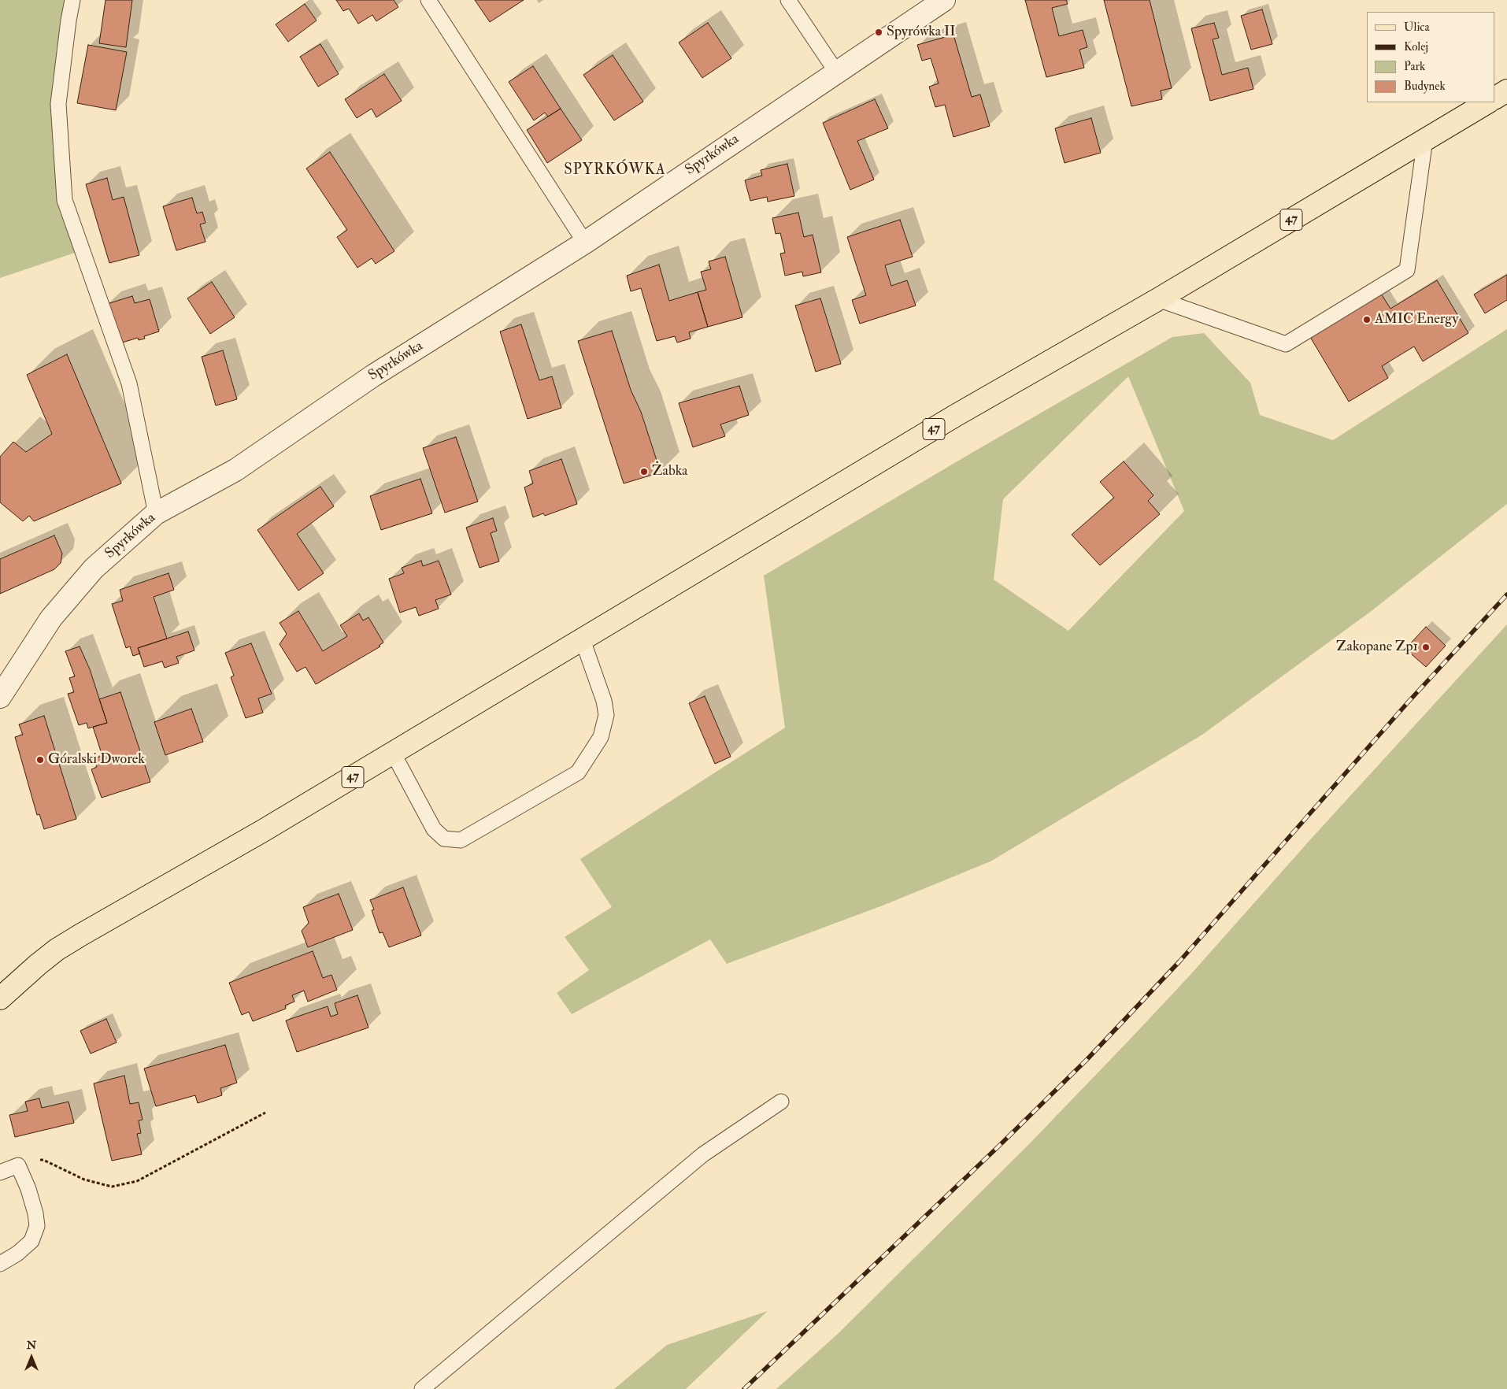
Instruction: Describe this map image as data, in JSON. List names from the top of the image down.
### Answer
{
  "streets": {
    "main road": ["47"],
    "street": ["Spyrkówka"]
  },
  "districts": ["SPYRKÓWKA"],
  "places": [
    "Spyrówka II",
    "AMIC Energy",
    "Żabka",
    "Zakopane Zp1",
    "Góralski Dworek"
  ],
  "legend": [
    "Ulica",
    "Kolej",
    "Park",
    "Budynek"
  ],
  "north": "top"
}
